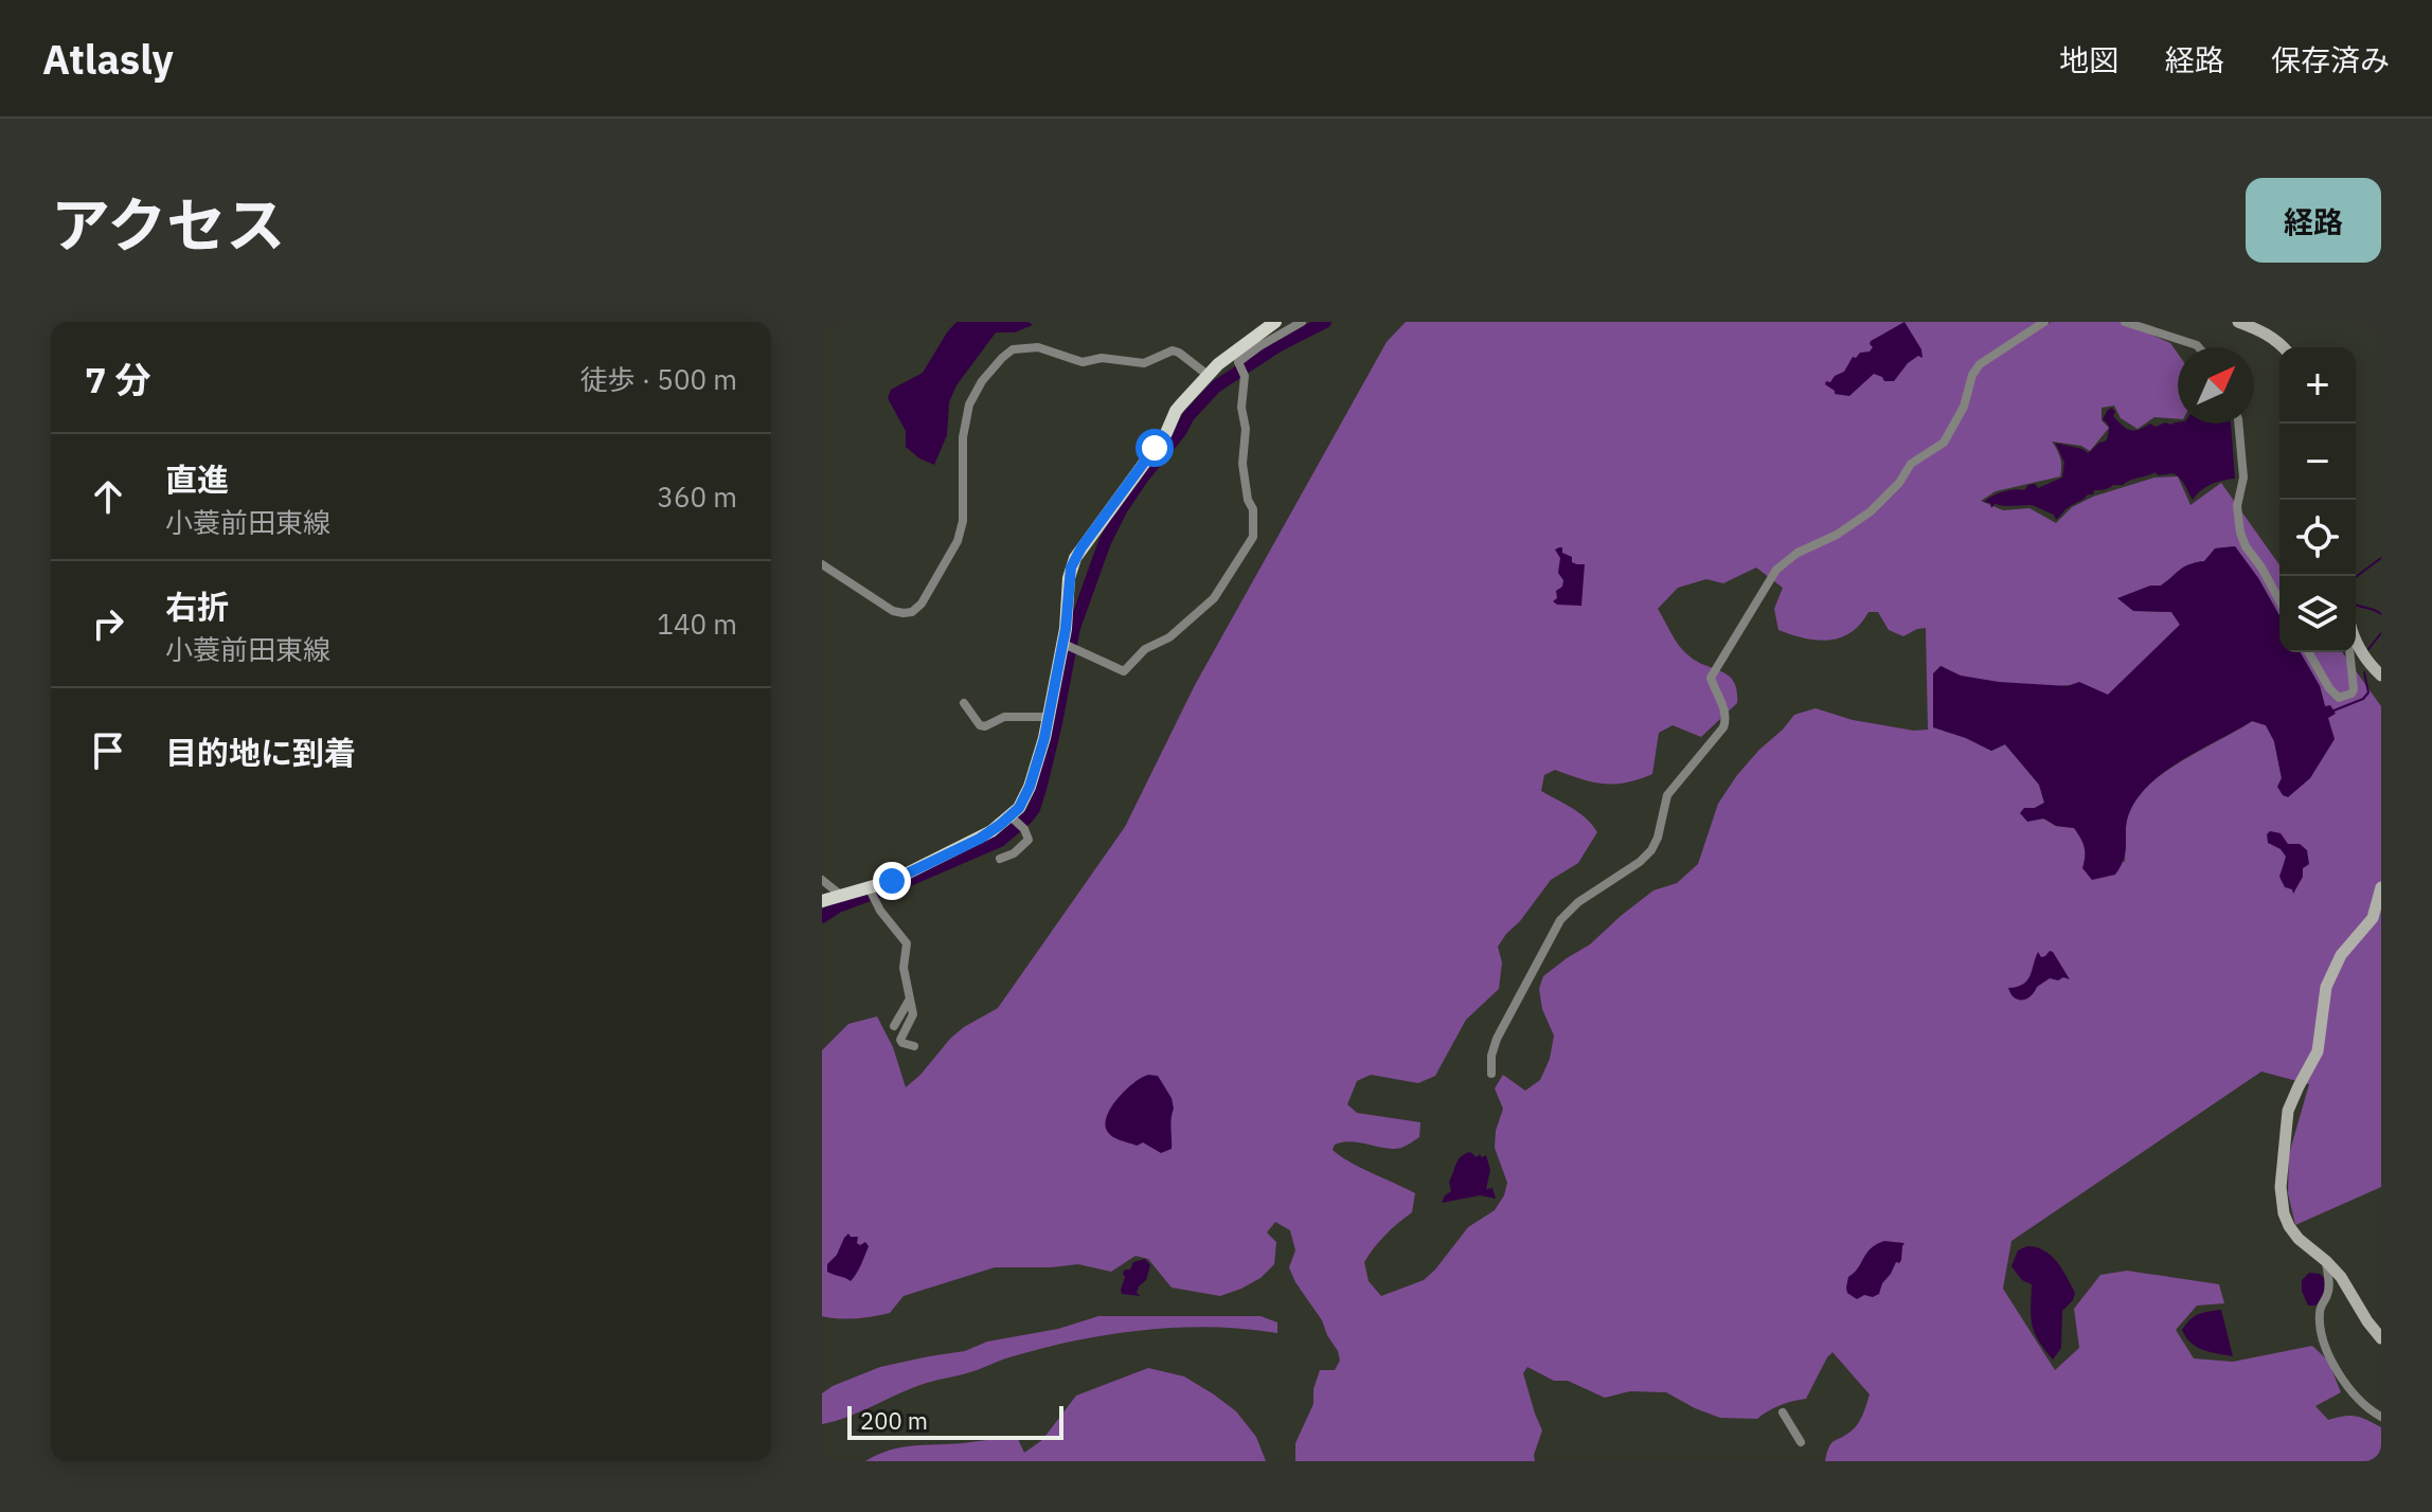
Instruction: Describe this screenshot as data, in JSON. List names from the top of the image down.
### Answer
{
  "scale_bar": "200 m",
  "north": "top right",
  "page": {
    "header": "Atlasly",
    "nav": ["地図", "経路", "保存済み"],
    "title": "アクセス",
    "buttons": "経路",
    "heading": ["7 分", "徒歩 · 500 m"],
    "map_buttons": ["+", "−"],
    "list": [
      ["直進", "小蓑前田東線", "360 m"],
      ["右折", "小蓑前田東線", "140 m"],
      "目的地に到着"
    ],
    "scale": "200 m"
  }
}
